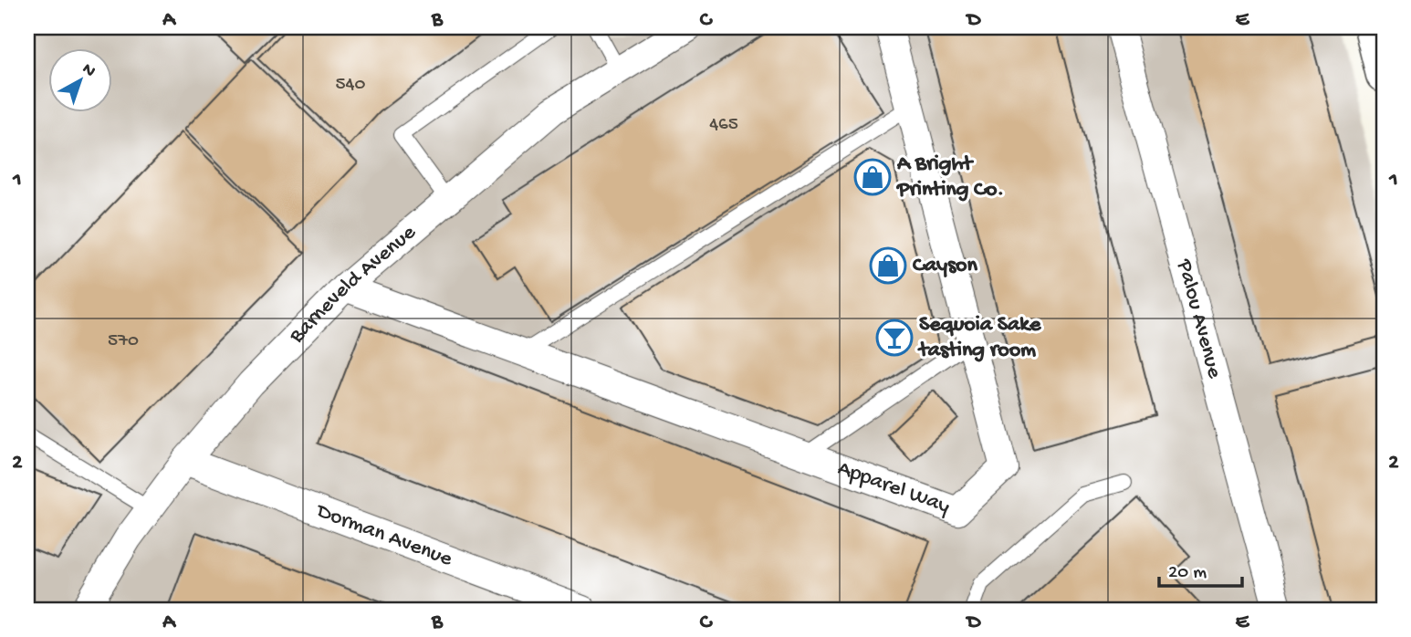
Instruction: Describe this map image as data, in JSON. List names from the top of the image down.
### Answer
{
  "streets": {
    "street": [
      "Barneveld Avenue",
      "Palou Avenue",
      "Apparel Way",
      "Dorman Avenue"
    ]
  },
  "crossings": [
    ["Barneveld Avenue", "Apparel Way"],
    ["Barneveld Avenue", "Dorman Avenue"]
  ],
  "places": {
    "shop": ["A Bright Printing Co.", "Cayson"],
    "bar": ["Sequoia Sake tasting room"]
  },
  "house_numbers": ["540", "465", "570"],
  "scale_bar": "20 m",
  "north": "top right",
  "grid": {
    "columns": [
      "A",
      "B",
      "C",
      "D",
      "E"
    ],
    "rows": ["1", "2"]
  }
}
